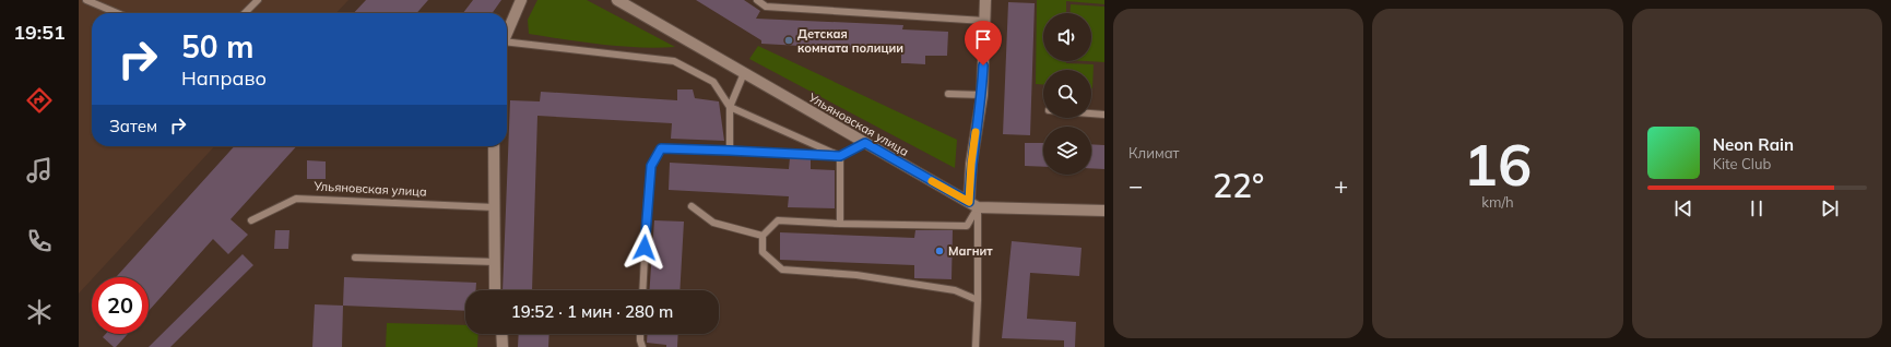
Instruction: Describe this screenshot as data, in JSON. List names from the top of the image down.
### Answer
{
  "streets": {
    "street": ["Ульяновская улица"]
  },
  "places": ["Детская комната полиции", "Магнит"],
  "page": {
    "tabs": "19:51",
    "tile": [
      "Климат",
      ["16", "km/h"]
    ],
    "turn": ["50 m", "Направо"],
    "then": "Затем",
    "song": ["Neon Rain", "Kite Club"],
    "heat": ["−", "22°", "+"],
    "limit": "20",
    "trip": "19:52 · 1 мин · 280 m"
  }
}
